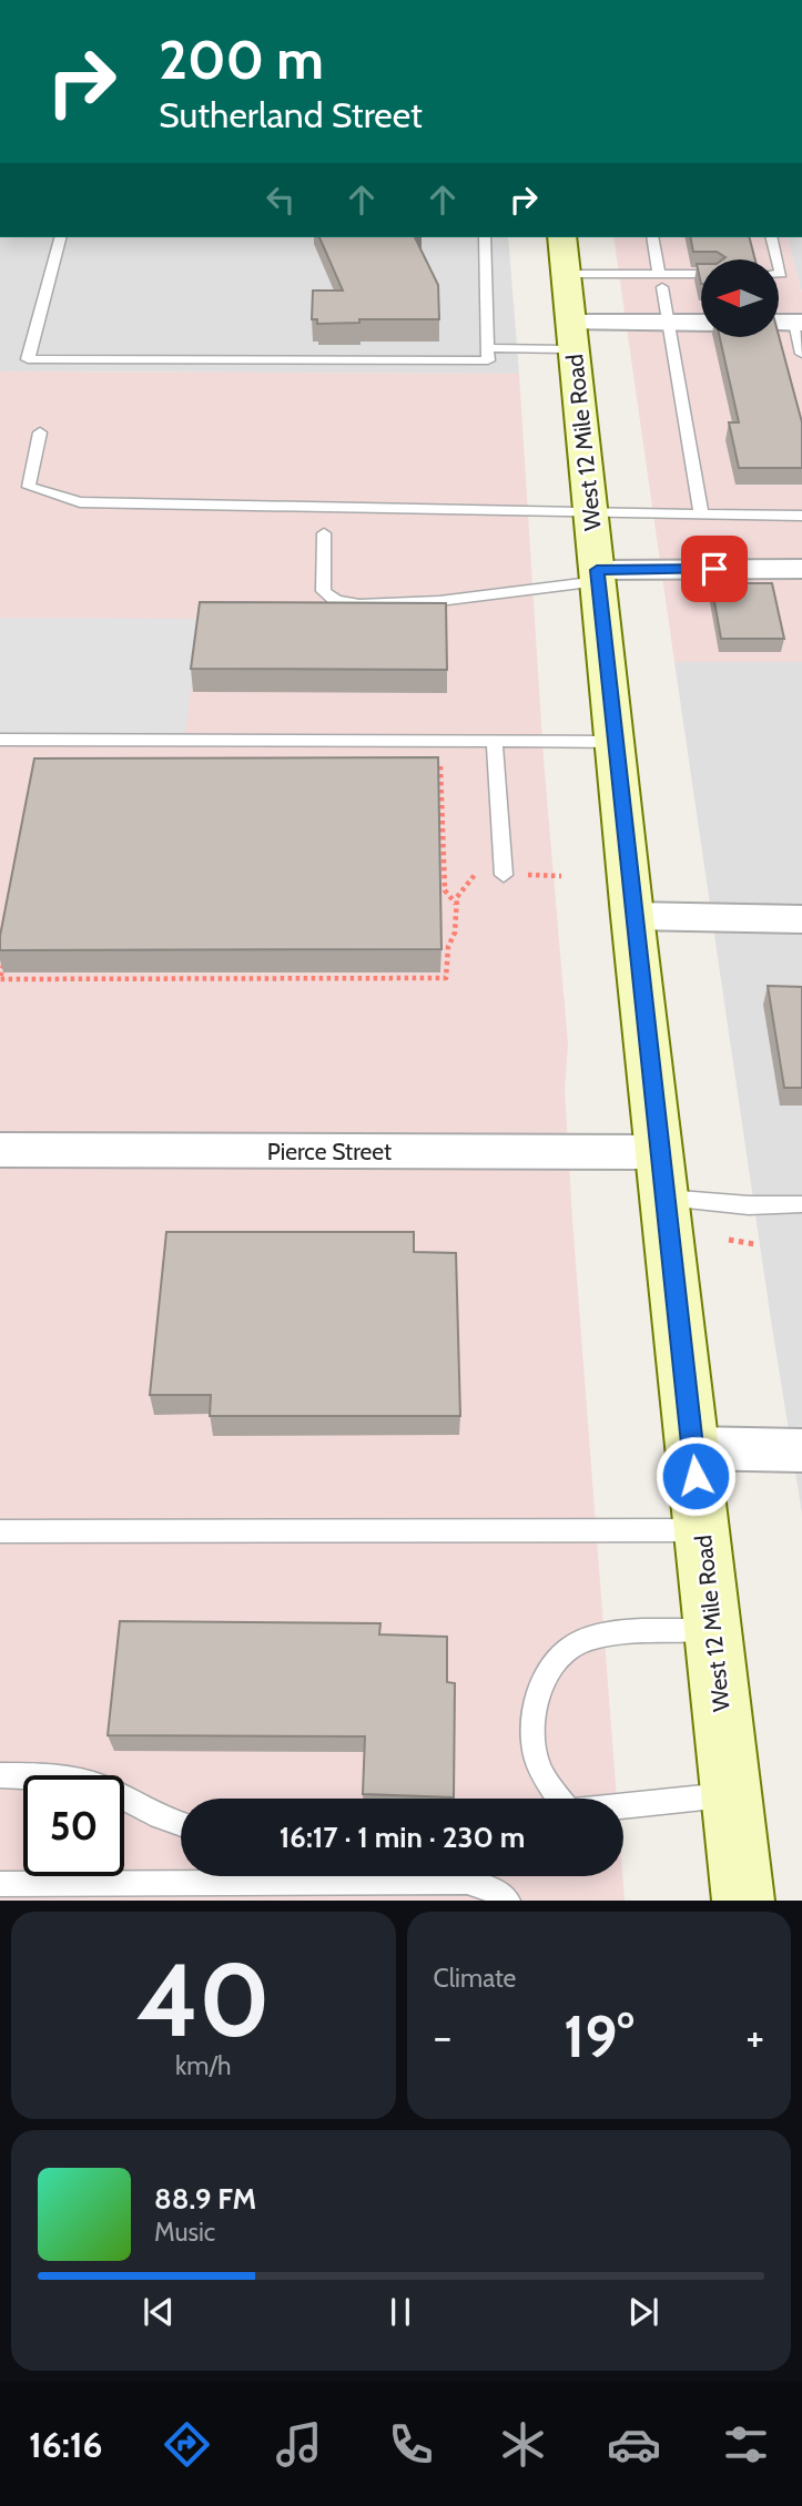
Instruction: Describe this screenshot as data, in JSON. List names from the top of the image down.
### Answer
{
  "streets": {
    "main road": ["West 12 Mile Road"],
    "street": ["Pierce Street"]
  },
  "crossings": [
    ["West 12 Mile Road", "Pierce Street"]
  ],
  "north": "left",
  "page": {
    "turn": ["200 m", "Sutherland Street"],
    "limit": "50",
    "trip": "16:17 · 1 min · 230 m",
    "tile": [
      ["40", "km/h"],
      "Climate"
    ],
    "heat": ["−", "19°", "+"],
    "song": ["88.9 FM", "Music"],
    "tabs": "16:16"
  }
}
